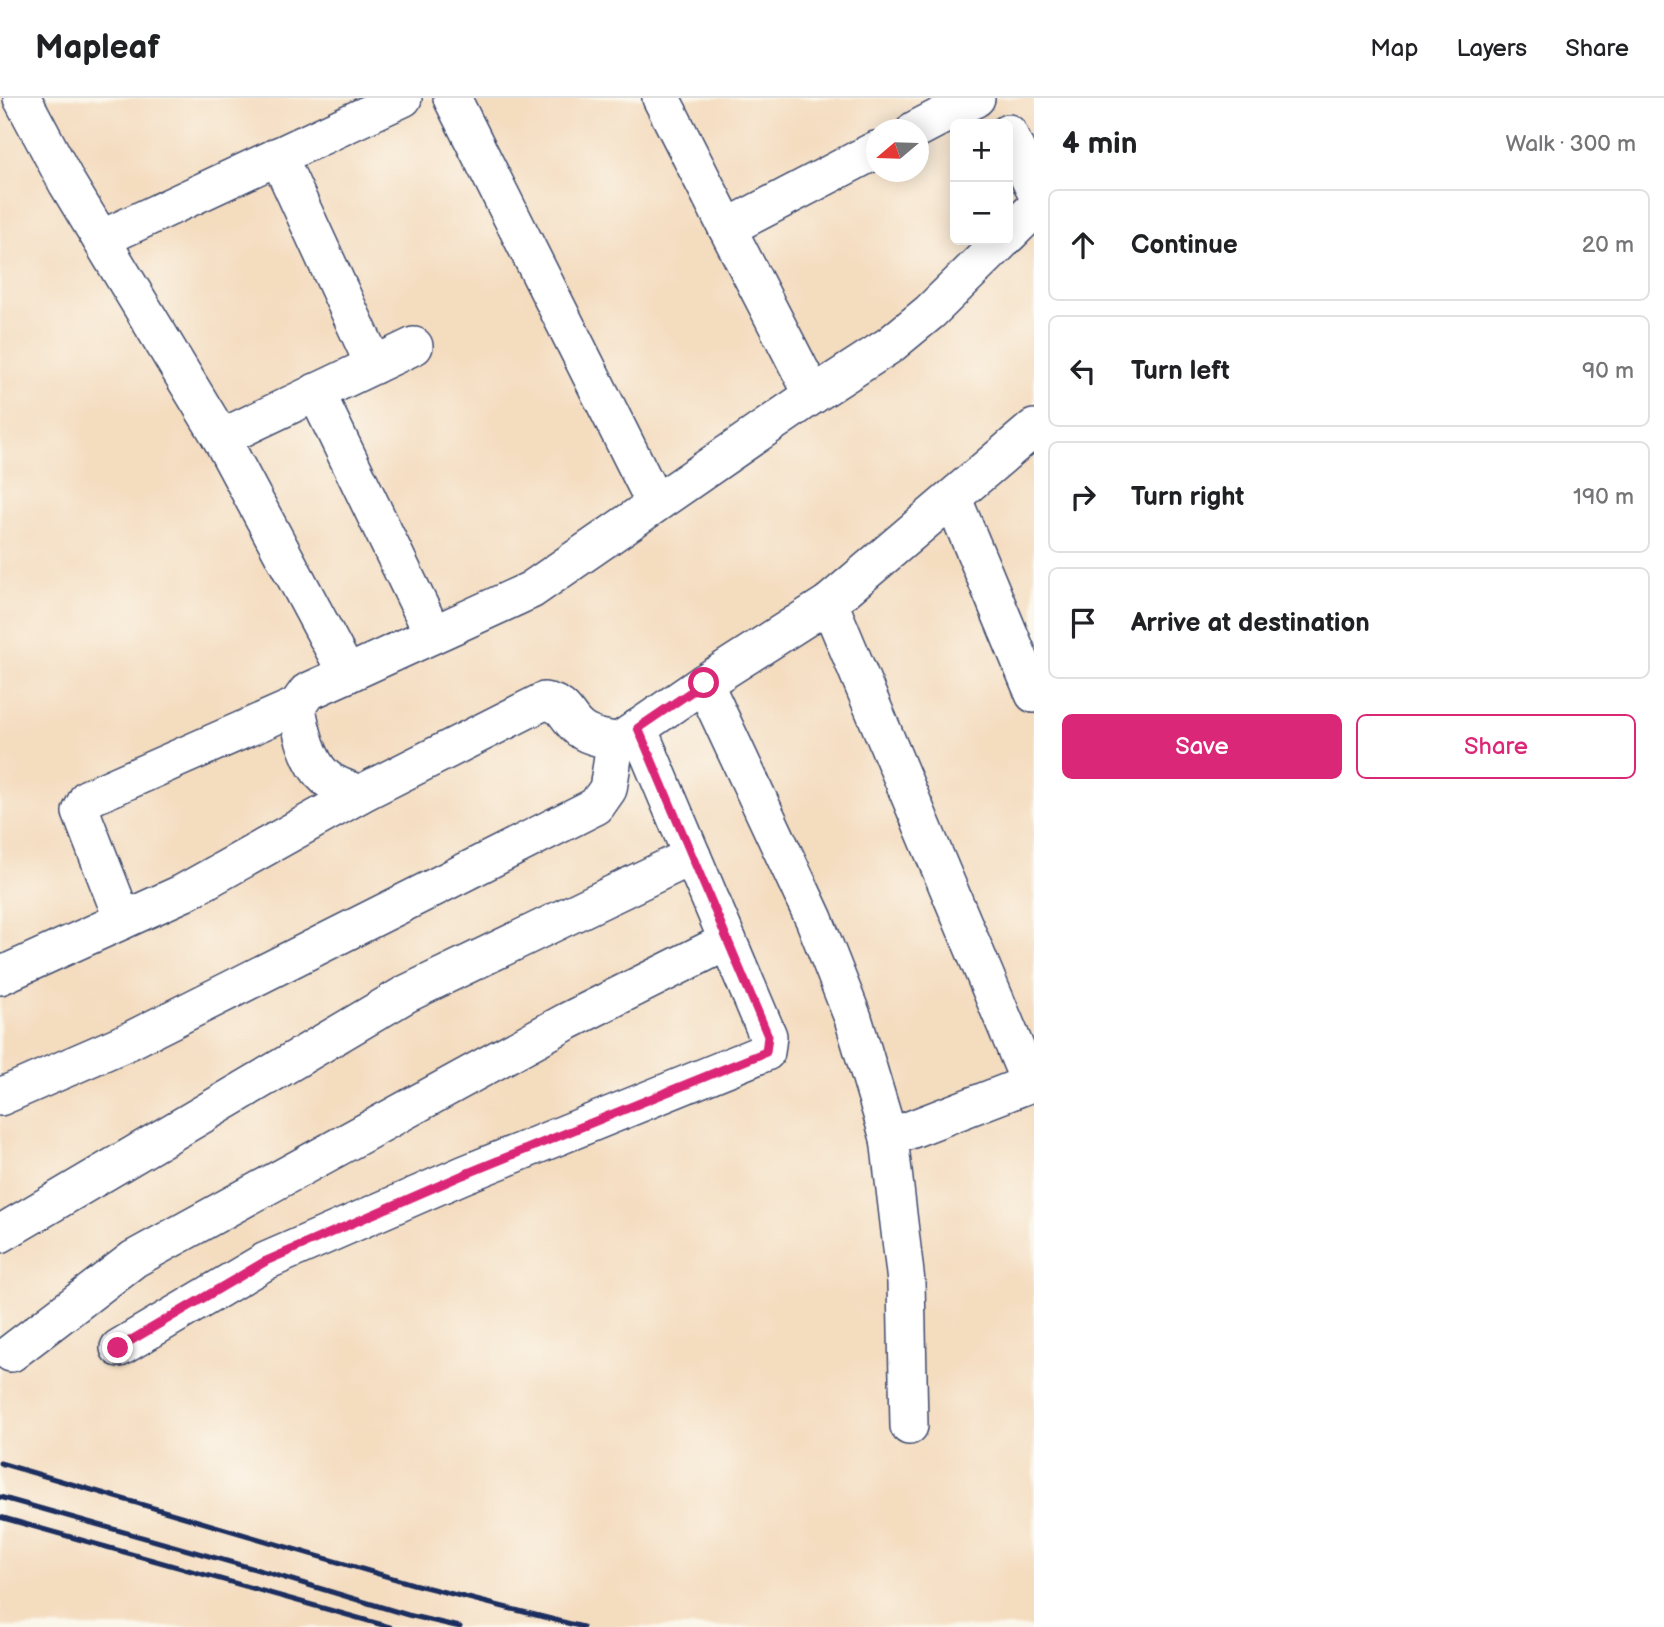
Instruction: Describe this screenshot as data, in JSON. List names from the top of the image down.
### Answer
{
  "north": "left",
  "page": {
    "header": "Mapleaf",
    "nav": ["Map", "Layers", "Share"],
    "heading": ["4 min", "Walk · 300 m"],
    "map_buttons": ["+", "−"],
    "list": [
      ["Continue", "20 m"],
      ["Turn left", "90 m"],
      ["Turn right", "190 m"],
      "Arrive at destination"
    ],
    "buttons": ["Save", "Share"]
  }
}
